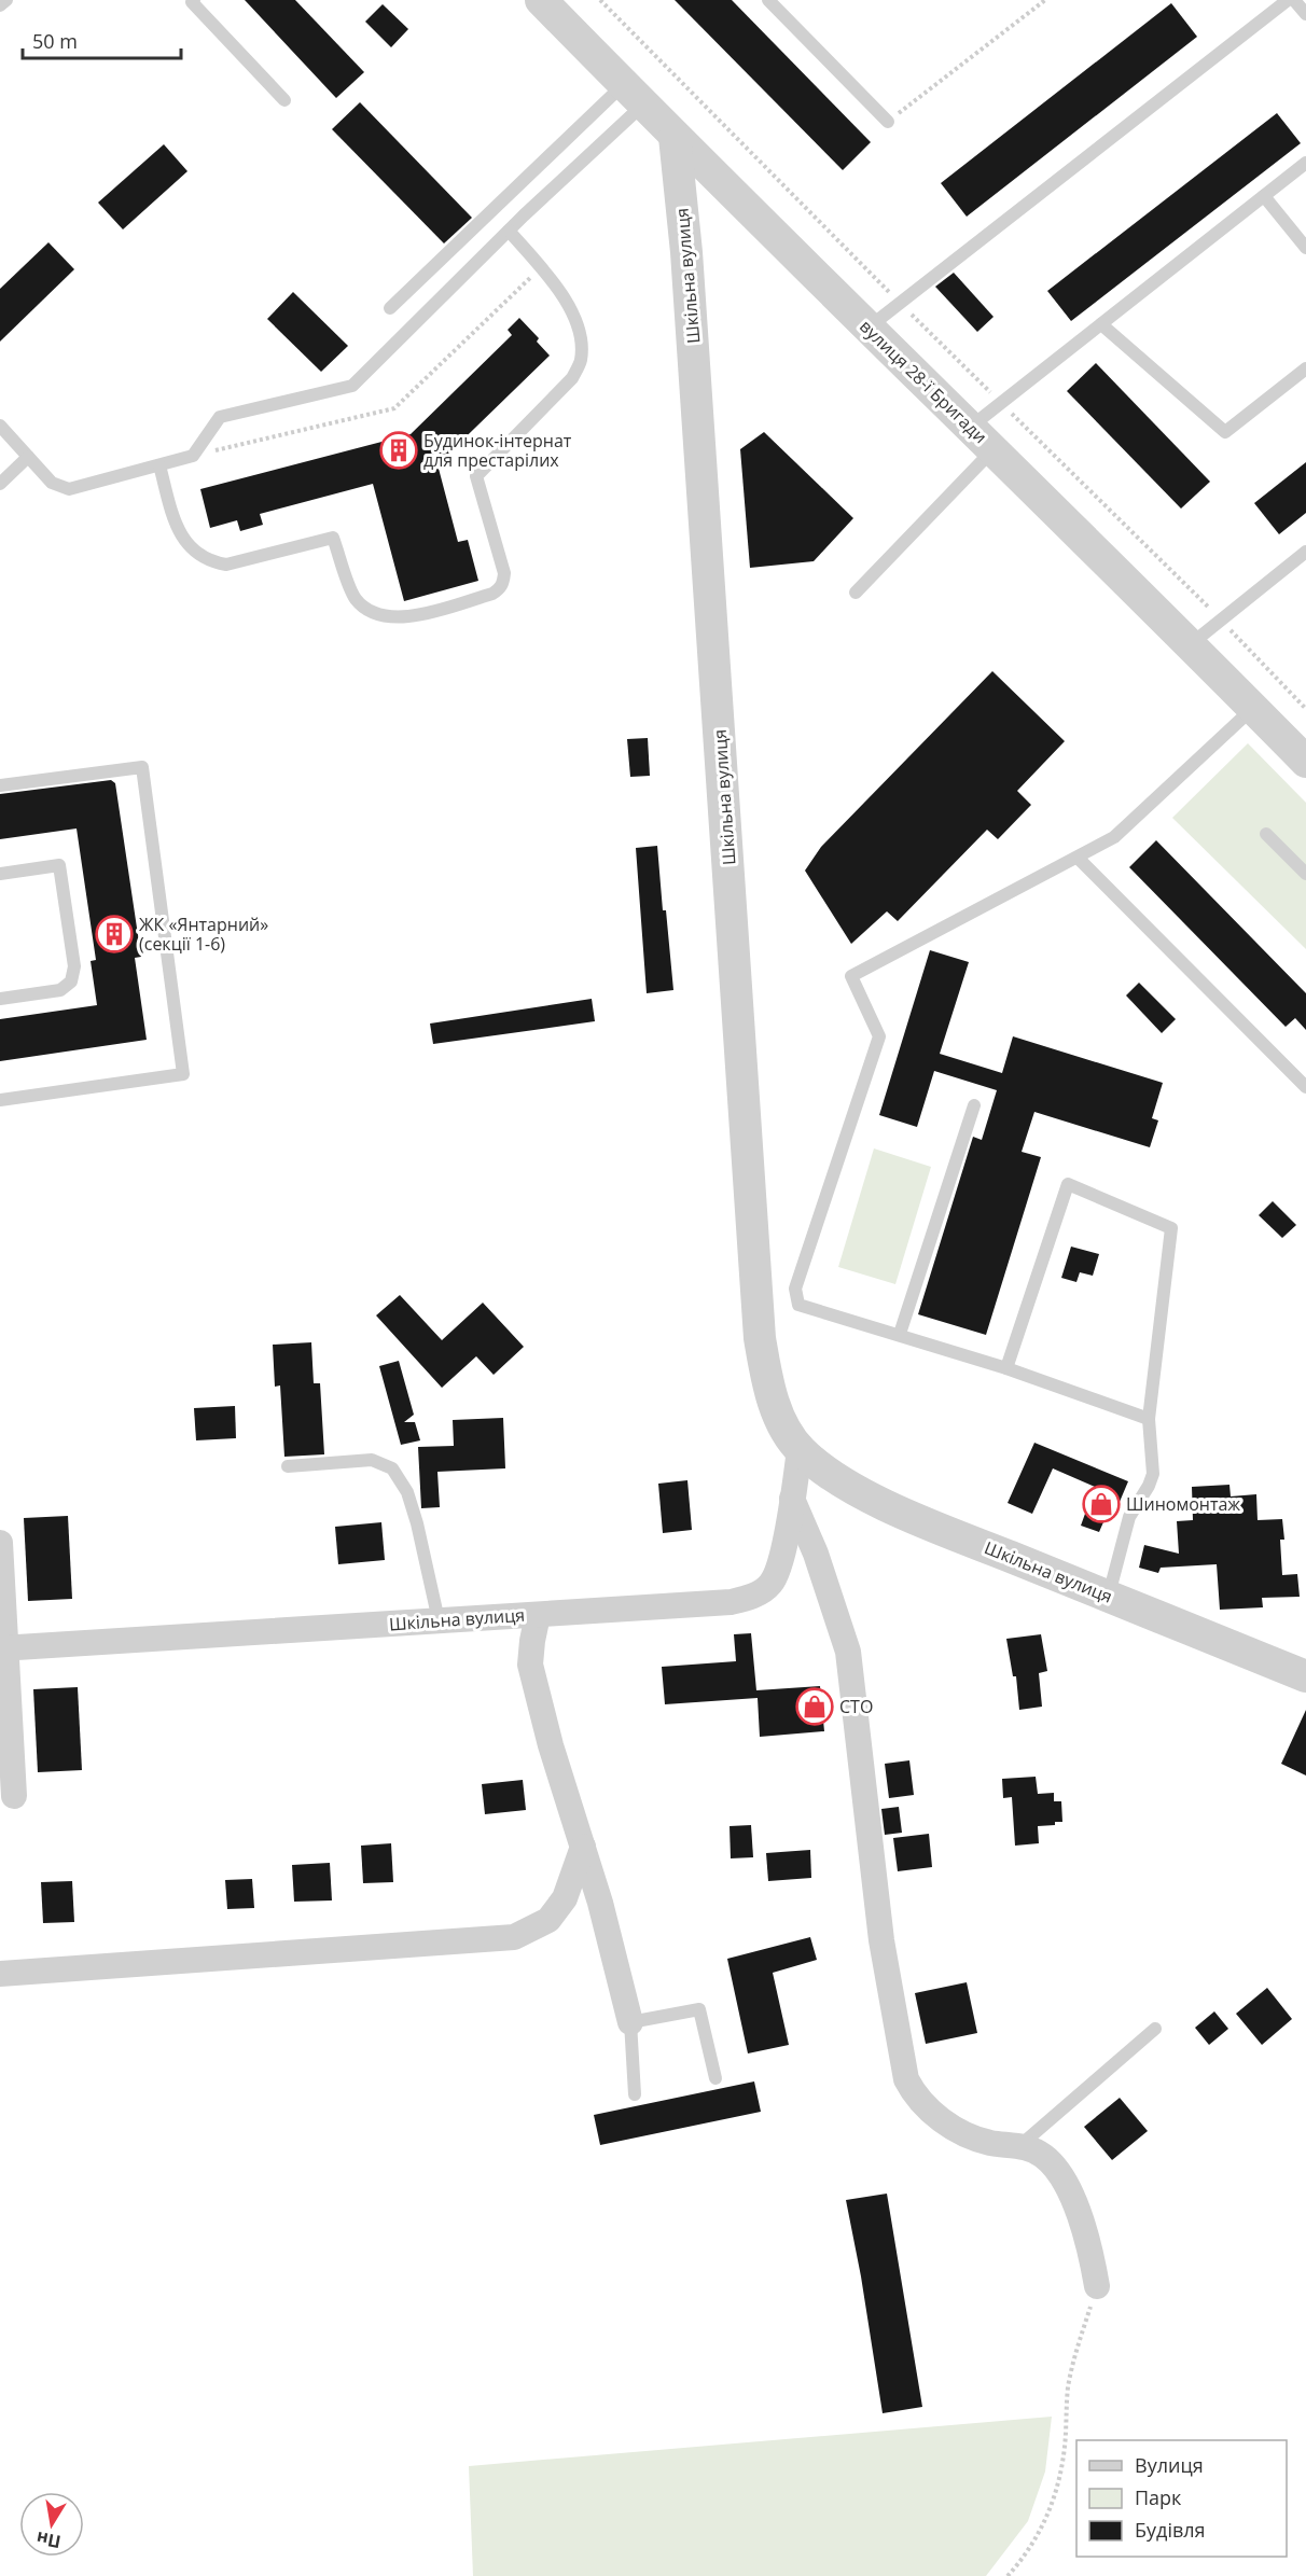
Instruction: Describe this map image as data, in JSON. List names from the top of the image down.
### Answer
{
  "streets": {
    "street": ["Шкільна вулиця", "вулиця 28-ї Бригади"]
  },
  "crossings": [
    ["Шкільна вулиця", "вулиця 28-ї Бригади"]
  ],
  "places": {
    "building": ["Будинок-інтернат для престарілих", "ЖК «Янтарний» (секції 1-6)"],
    "shop": ["Шиномонтаж", "СТО"]
  },
  "legend": ["Вулиця", "Парк", "Будівля"],
  "scale_bar": "50 m",
  "north": "bottom"
}
